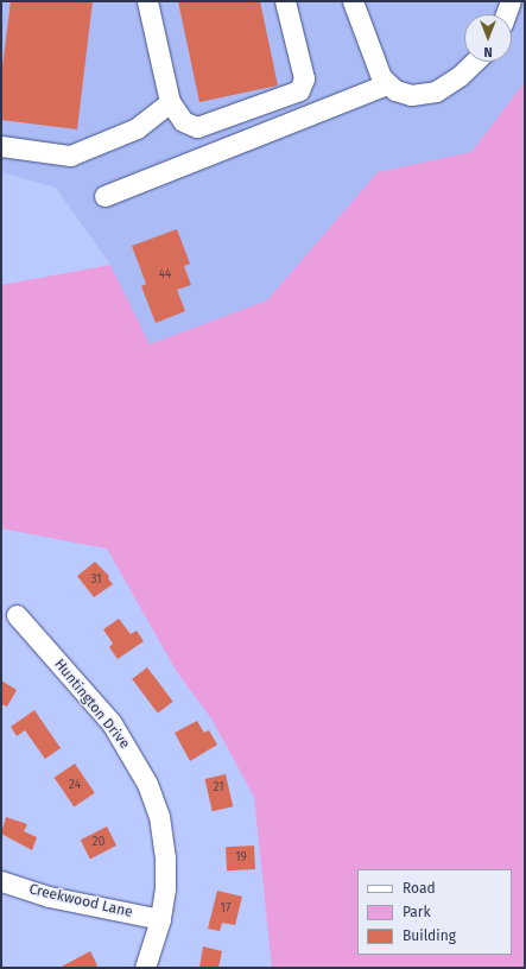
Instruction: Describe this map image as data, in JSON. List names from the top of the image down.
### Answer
{
  "streets": {
    "street": ["Huntington Drive", "Creekwood Lane"]
  },
  "crossings": [
    ["Huntington Drive", "Creekwood Lane"]
  ],
  "house_numbers": [
    "44",
    "31",
    "24",
    "21",
    "20",
    "19",
    "17"
  ],
  "legend": ["Road", "Park", "Building"],
  "north": "bottom"
}
